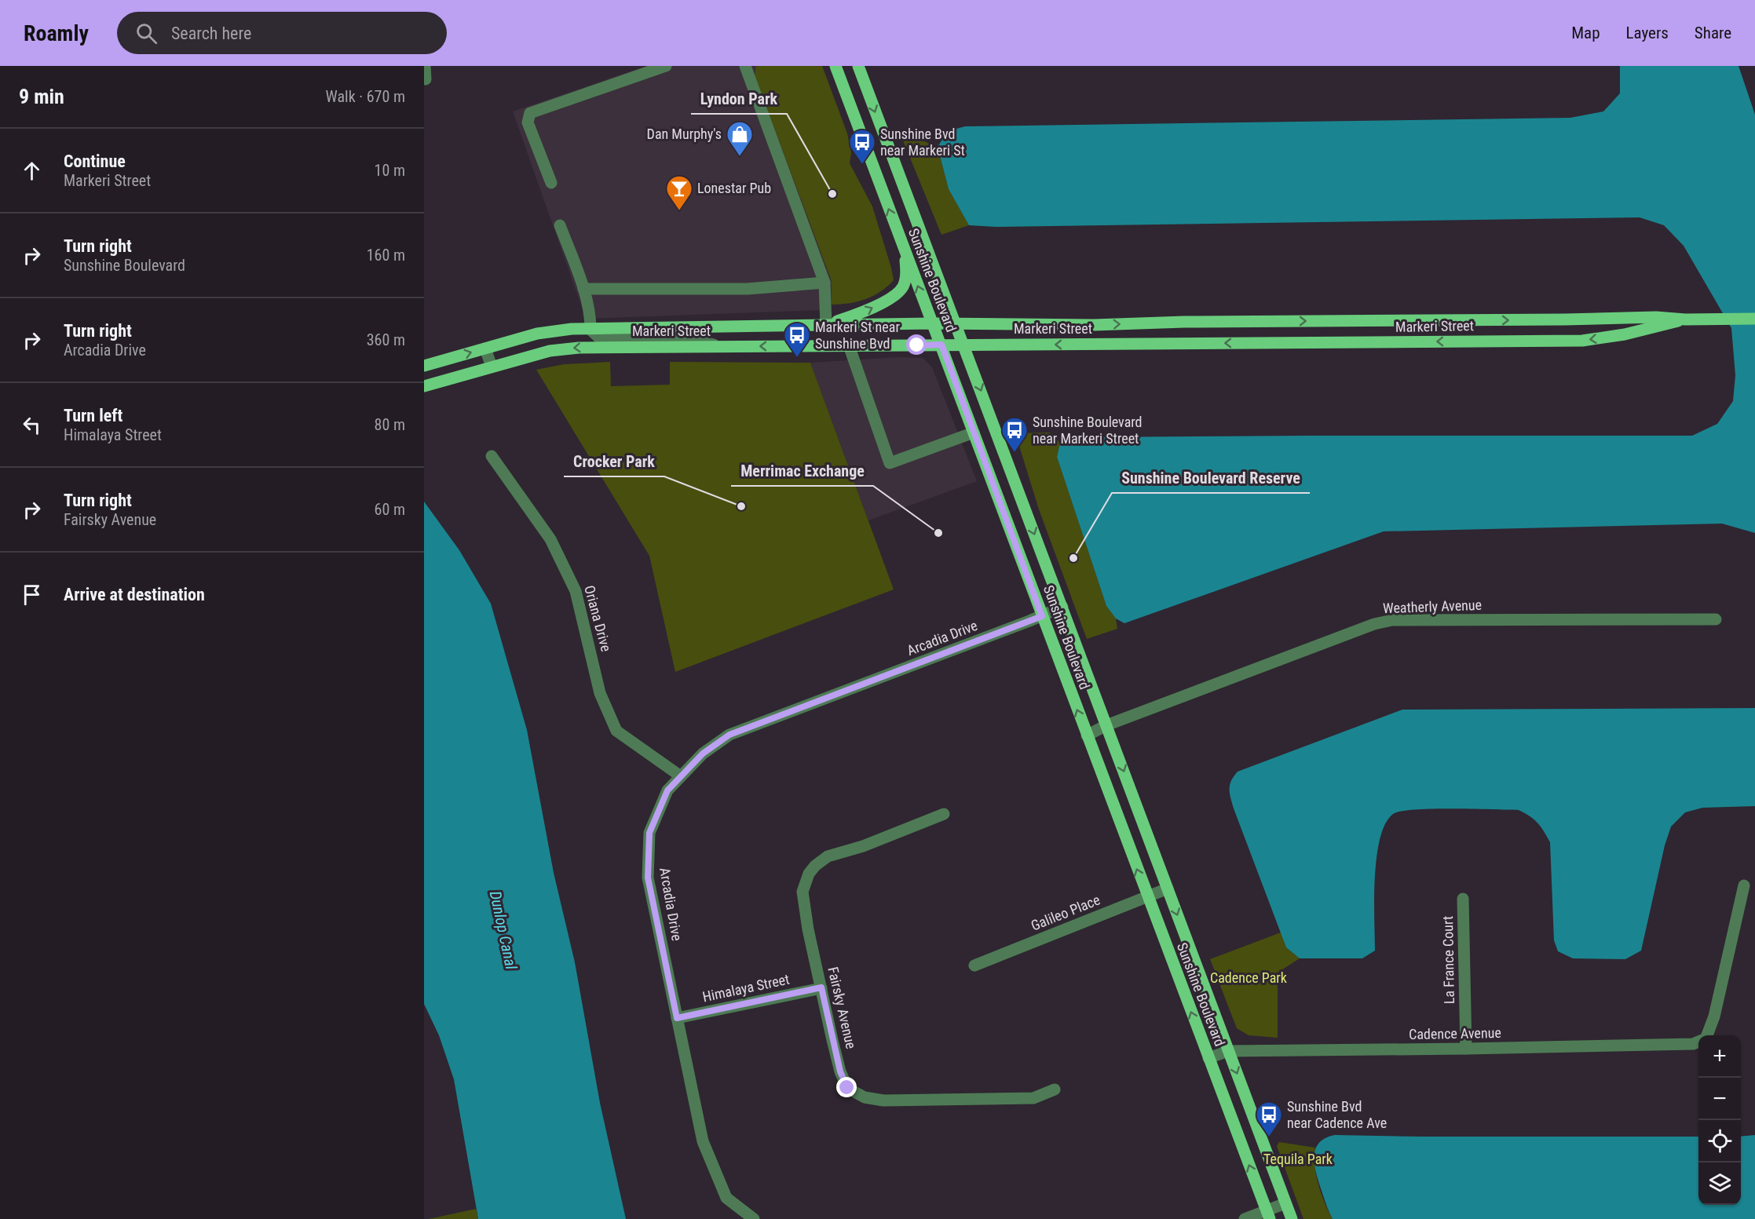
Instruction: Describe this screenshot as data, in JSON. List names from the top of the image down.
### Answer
{
  "streets": {
    "main road": ["Sunshine Boulevard", "Markeri Street"],
    "street": [
      "Weatherly Avenue",
      "Oriana Drive",
      "Arcadia Drive",
      "Galileo Place",
      "La France Court",
      "Himalaya Street",
      "Fairsky Avenue",
      "Cadence Avenue"
    ]
  },
  "crossings": [
    ["Sunshine Boulevard", "Markeri Street"],
    ["Sunshine Boulevard", "Weatherly Avenue"],
    ["Sunshine Boulevard", "Arcadia Drive"],
    ["Sunshine Boulevard", "Galileo Place"],
    ["Sunshine Boulevard", "Cadence Avenue"],
    ["Oriana Drive", "Arcadia Drive"],
    ["Arcadia Drive", "Himalaya Street"],
    ["La France Court", "Cadence Avenue"],
    ["Himalaya Street", "Fairsky Avenue"]
  ],
  "water": ["Dunlop Canal"],
  "parks": ["Cadence Park", "Tequila Park"],
  "places": {
    "shop": ["Dan Murphy's"],
    "bus stop": [
      "Sunshine Bvd near Markeri St",
      "Markeri St near Sunshine Bvd",
      "Sunshine Boulevard near Markeri Street",
      "Sunshine Bvd near Cadence Ave"
    ],
    "other": [
      "Lyndon Park",
      "Crocker Park",
      "Merrimac Exchange",
      "Sunshine Boulevard Reserve"
    ],
    "bar": ["Lonestar Pub"]
  },
  "page": {
    "header": "Roamly",
    "search": "Search here",
    "nav": ["Map", "Layers", "Share"],
    "heading": ["9 min", "Walk · 670 m"],
    "list": [
      ["Continue", "Markeri Street", "10 m"],
      ["Turn right", "Sunshine Boulevard", "160 m"],
      ["Turn right", "Arcadia Drive", "360 m"],
      ["Turn left", "Himalaya Street", "80 m"],
      ["Turn right", "Fairsky Avenue", "60 m"],
      "Arrive at destination"
    ],
    "map_buttons": ["+", "−"]
  }
}
